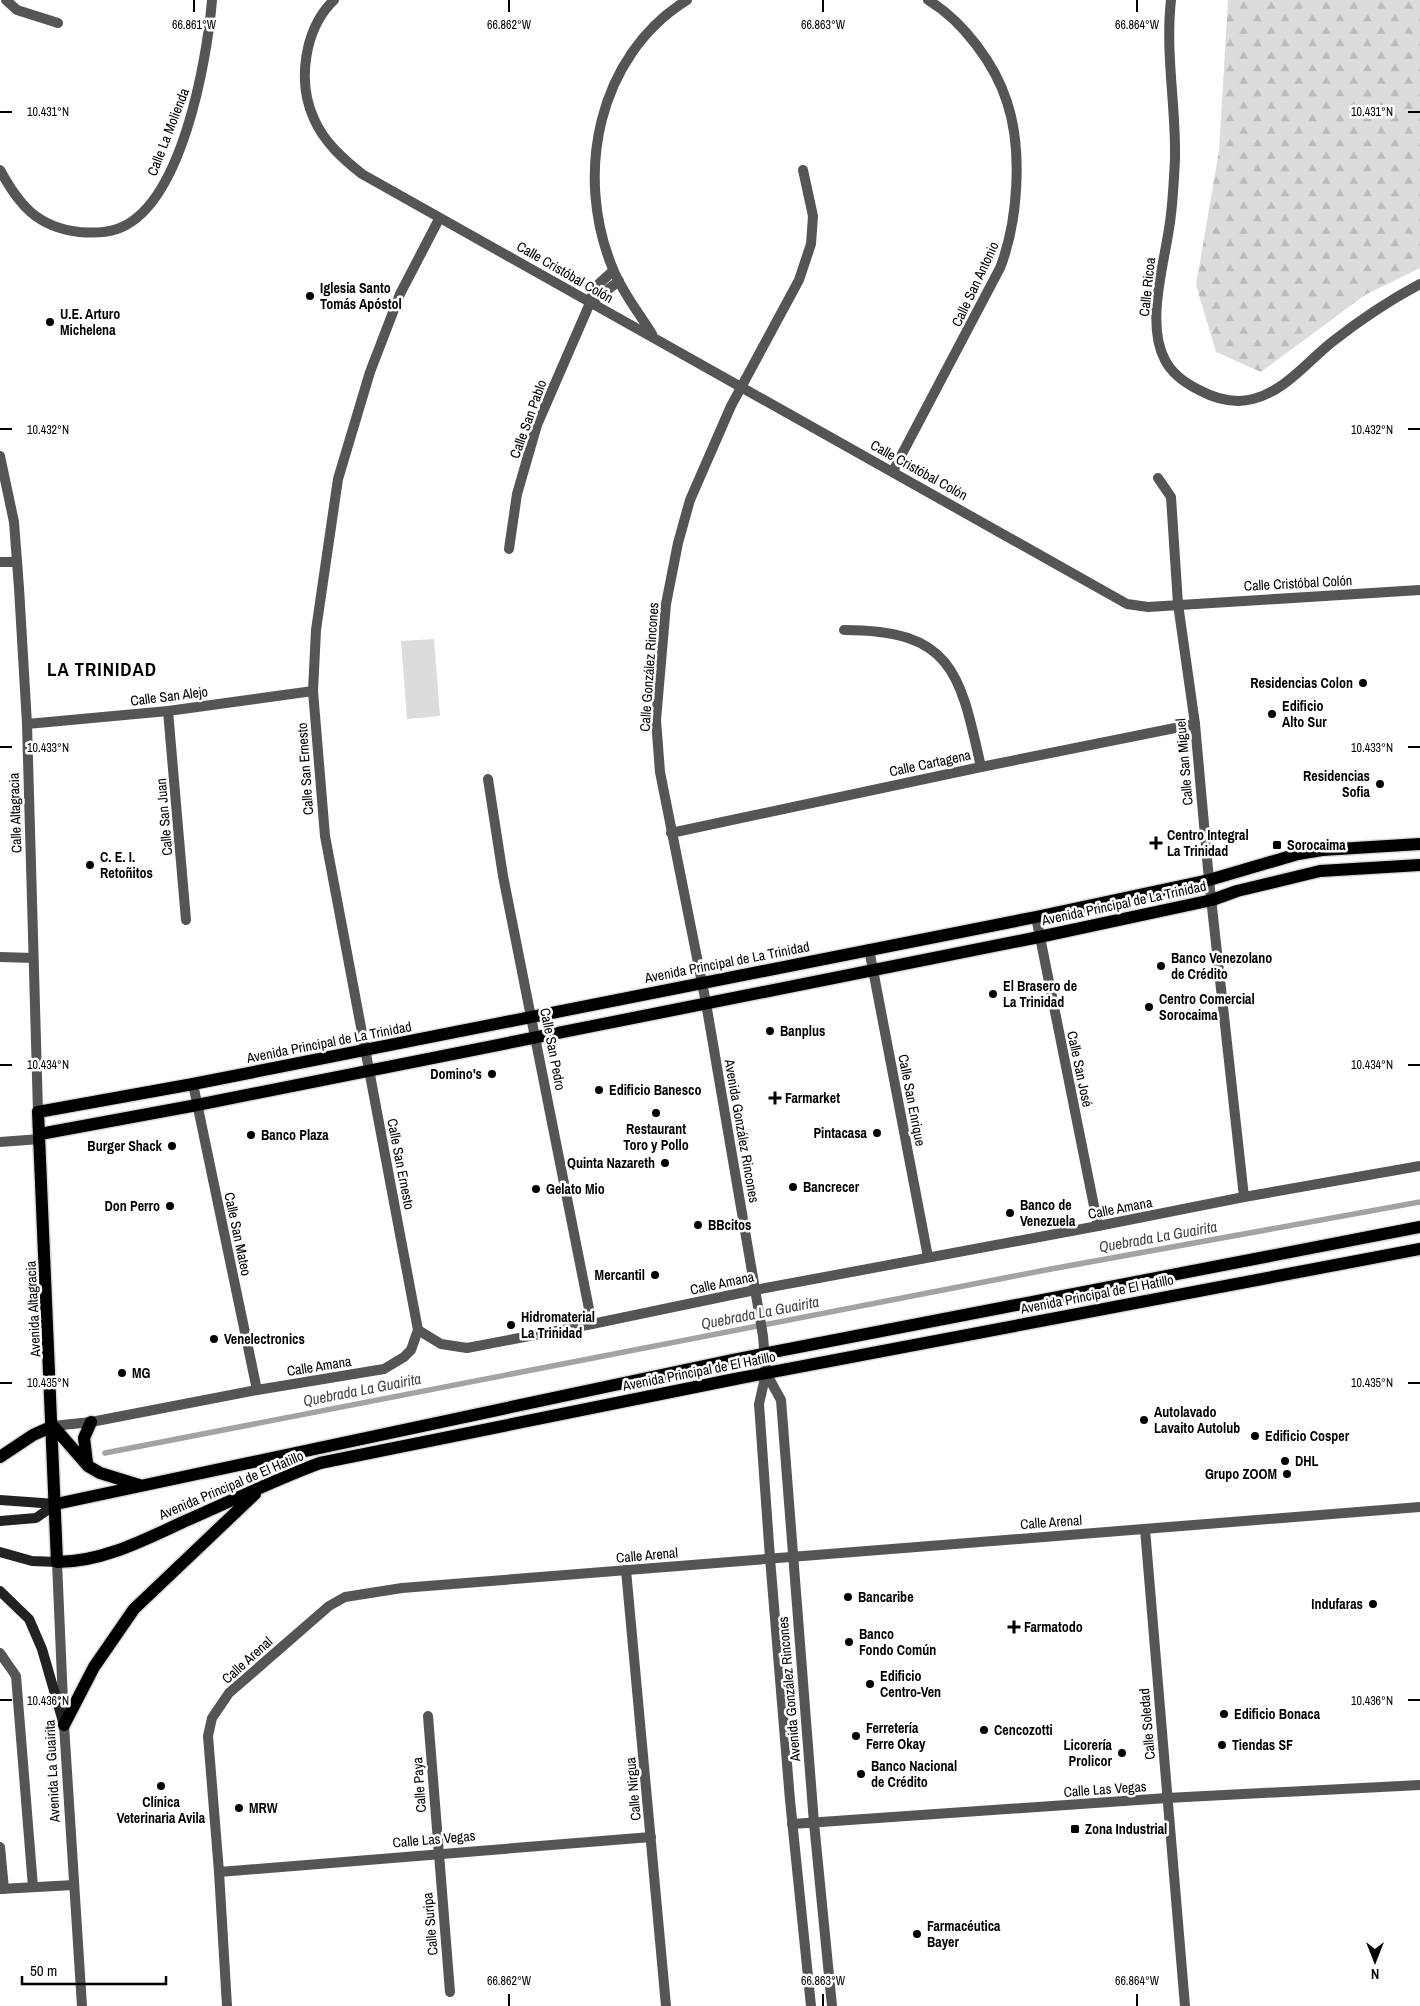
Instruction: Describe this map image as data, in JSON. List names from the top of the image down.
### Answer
{
  "streets": {
    "main road": [
      "Avenida Principal de La Trinidad",
      "Avenida Principal de El Hatillo",
      "Avenida Altagracia",
      "Avenida La Guairita"
    ],
    "street": [
      "Calle La Molienda",
      "Calle Cristóbal Colón",
      "Calle San Antonio",
      "Calle Ricoa",
      "Calle San Pablo",
      "Calle González Rincones",
      "Calle San Alejo",
      "Calle San Miguel",
      "Calle Cartagena",
      "Calle San Ernesto",
      "Calle Altagracia",
      "Calle San Juan",
      "Calle San Pedro",
      "Calle San José",
      "Calle San Enrique",
      "Avenida González Rincones",
      "Calle Amana",
      "Calle San Mateo",
      "Calle Arenal",
      "Calle Soledad",
      "Calle Paya",
      "Calle Nirgua",
      "Calle Las Vegas",
      "Calle Suripa"
    ]
  },
  "crossings": [
    ["Calle Cristóbal Colón", "Calle San Antonio"],
    ["Calle Cristóbal Colón", "Calle San Pablo"],
    ["Calle Cristóbal Colón", "Calle González Rincones"],
    ["Calle Cristóbal Colón", "Calle San Miguel"],
    ["Calle Cristóbal Colón", "Calle San Ernesto"],
    ["Calle González Rincones", "Calle Cartagena"],
    ["Calle González Rincones", "Avenida Principal de La Trinidad"],
    ["Calle González Rincones", "Avenida González Rincones"],
    ["Calle San Alejo", "Calle San Ernesto"],
    ["Calle San Alejo", "Calle Altagracia"],
    ["Calle San Alejo", "Calle San Juan"],
    ["Calle San Miguel", "Calle Cartagena"],
    ["Calle San Miguel", "Avenida Principal de La Trinidad"],
    ["Calle San Miguel", "Calle Amana"],
    ["Calle San Ernesto", "Avenida Principal de La Trinidad"],
    ["Calle San Ernesto", "Calle Amana"],
    ["Calle Altagracia", "Avenida Principal de La Trinidad"],
    ["Calle Altagracia", "Avenida Altagracia"],
    ["Avenida Principal de La Trinidad", "Calle San Pedro"],
    ["Avenida Principal de La Trinidad", "Calle San José"],
    ["Avenida Principal de La Trinidad", "Calle San Enrique"],
    ["Avenida Principal de La Trinidad", "Avenida González Rincones"],
    ["Avenida Principal de La Trinidad", "Calle San Mateo"],
    ["Avenida Principal de La Trinidad", "Avenida Altagracia"],
    ["Calle San Pedro", "Calle Amana"],
    ["Calle San José", "Calle Amana"],
    ["Calle San Enrique", "Calle Amana"],
    ["Avenida González Rincones", "Calle Amana"],
    ["Avenida González Rincones", "Avenida Principal de El Hatillo"],
    ["Avenida González Rincones", "Calle Arenal"],
    ["Avenida González Rincones", "Calle Las Vegas"],
    ["Calle Amana", "Calle San Mateo"],
    ["Calle Amana", "Avenida Altagracia"],
    ["Avenida Principal de El Hatillo", "Avenida Altagracia"],
    ["Avenida Principal de El Hatillo", "Avenida La Guairita"],
    ["Avenida Altagracia", "Avenida La Guairita"],
    ["Calle Arenal", "Calle Soledad"],
    ["Calle Arenal", "Calle Nirgua"],
    ["Calle Arenal", "Calle Las Vegas"],
    ["Calle Soledad", "Calle Las Vegas"],
    ["Calle Paya", "Calle Las Vegas"],
    ["Calle Paya", "Calle Suripa"],
    ["Calle Nirgua", "Calle Las Vegas"],
    ["Calle Las Vegas", "Calle Suripa"]
  ],
  "districts": ["LA TRINIDAD"],
  "water": ["Quebrada La Guairita"],
  "places": {
    "other": [
      "Iglesia Santo Tomás Apóstol",
      "U.E. Arturo Michelena",
      "Residencias Colon",
      "Edificio Alto Sur",
      "Residencias Sofia",
      "C. E. I. Retoñitos",
      "Banco Venezolano de Crédito",
      "El Brasero de La Trinidad",
      "Centro Comercial Sorocaima",
      "Banplus",
      "Domino's",
      "Edificio Banesco",
      "Restaurant Toro y Pollo",
      "Pintacasa",
      "Banco Plaza",
      "Burger Shack",
      "Quinta Nazareth",
      "Bancrecer",
      "Gelato Mio",
      "Don Perro",
      "Banco de Venezuela",
      "BBcitos",
      "Mercantil",
      "Hidromaterial La Trinidad",
      "Venelectronics",
      "MG",
      "Autolavado Lavaito Autolub",
      "Edificio Cosper",
      "DHL",
      "Grupo ZOOM",
      "Bancaribe",
      "Indufaras",
      "Banco Fondo Común",
      "Edificio Centro-Ven",
      "Edificio Bonaca",
      "Cencozotti",
      "Ferretería Ferre Okay",
      "Tiendas SF",
      "Licorería Prolicor",
      "Banco Nacional de Crédito",
      "Clínica Veterinaria Avila",
      "MRW",
      "Farmacéutica Bayer"
    ],
    "health": ["Centro Integral La Trinidad", "Farmarket", "Farmatodo"],
    "transit": ["Sorocaima", "Zona Industrial"]
  },
  "scale_bar": "50 m",
  "north": "bottom",
  "coordinates": [
    "66.861°W",
    "66.862°W",
    "66.863°W",
    "66.864°W",
    "10.431°N",
    "10.432°N",
    "10.433°N",
    "10.434°N",
    "10.435°N",
    "10.436°N"
  ]
}
